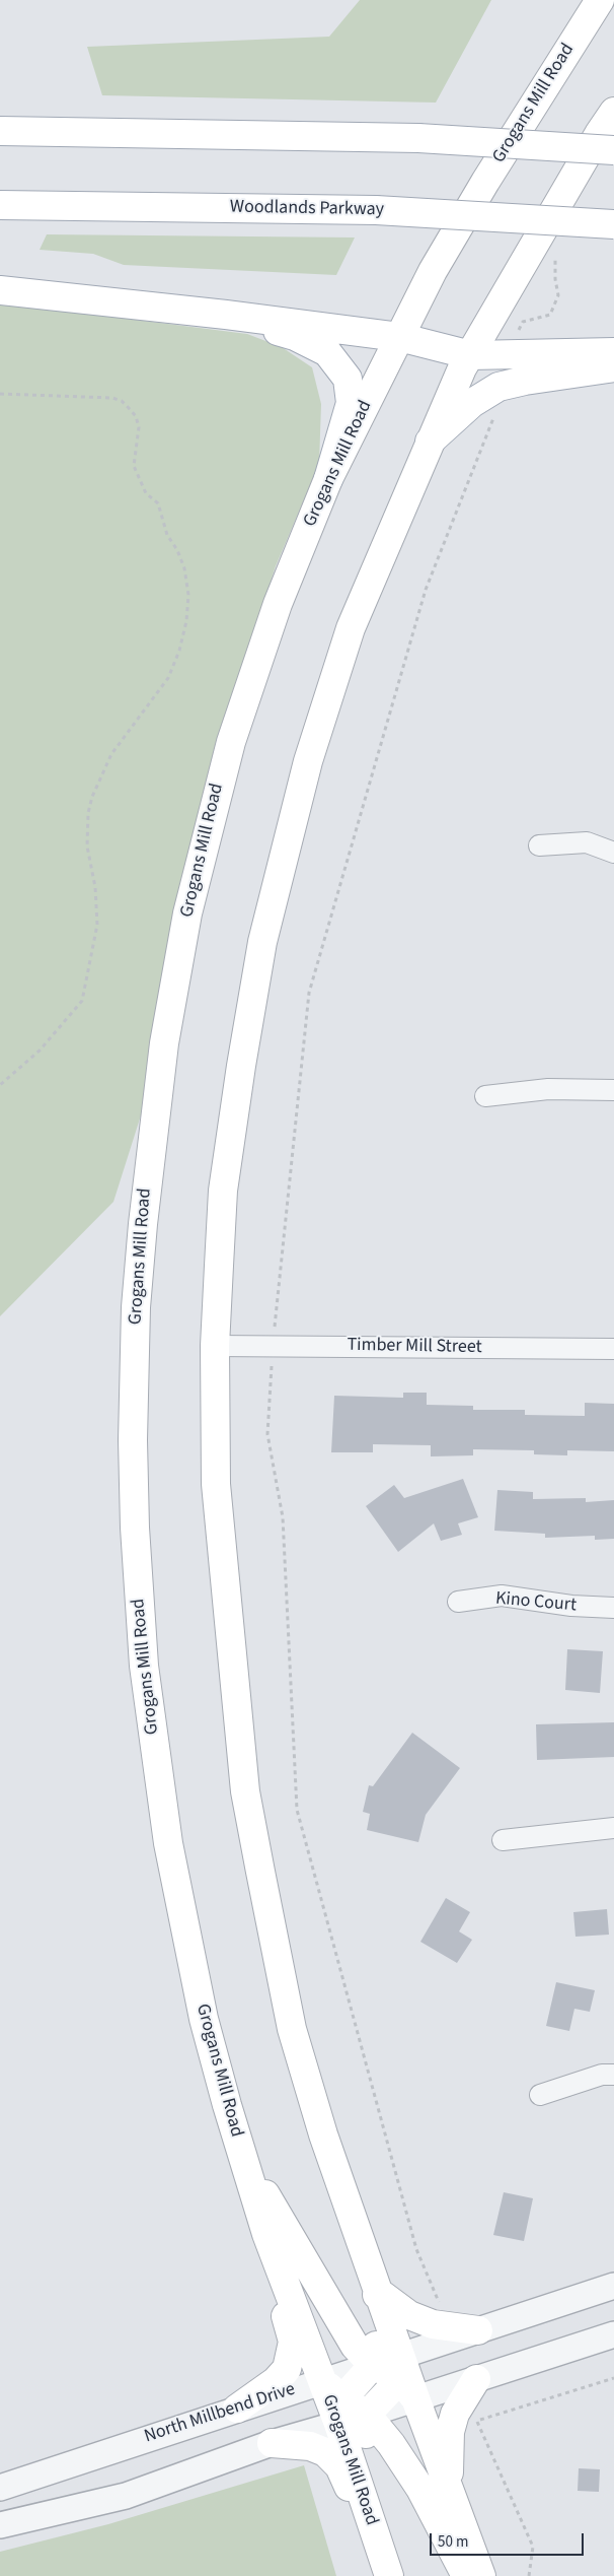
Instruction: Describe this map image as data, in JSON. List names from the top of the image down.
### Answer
{
  "streets": {
    "main road": ["Grogans Mill Road", "Woodlands Parkway"],
    "street": ["Timber Mill Street", "Kino Court", "North Millbend Drive"]
  },
  "crossings": [
    ["Grogans Mill Road", "North Millbend Drive"]
  ],
  "scale_bar": "50 m"
}
